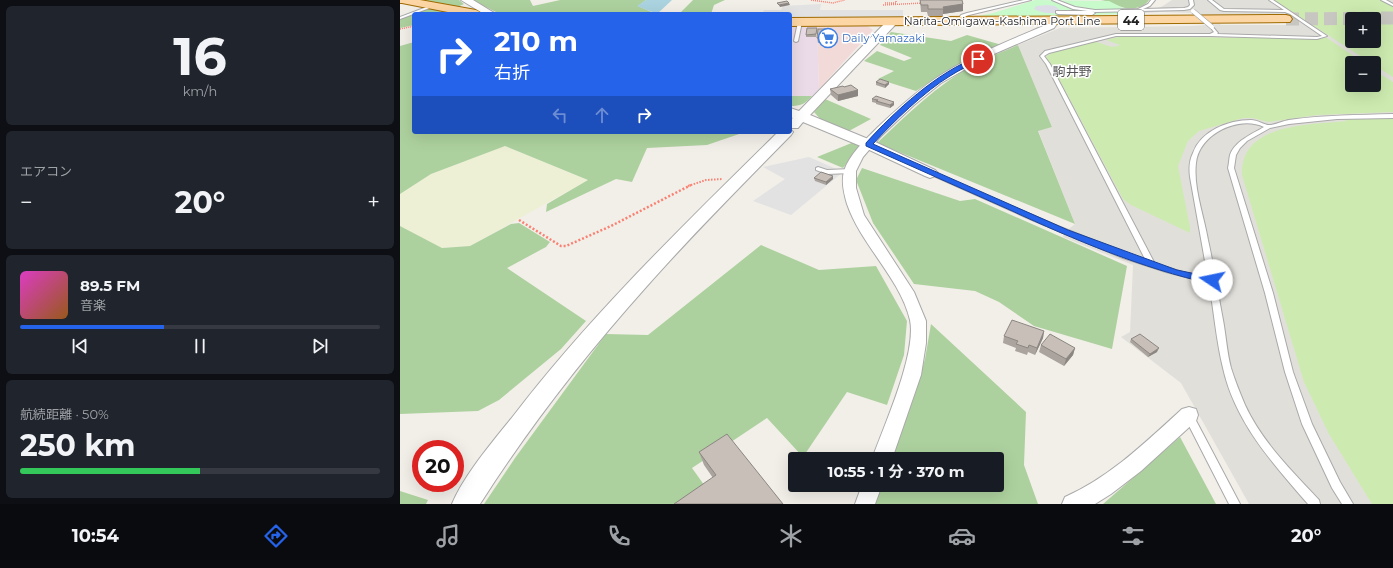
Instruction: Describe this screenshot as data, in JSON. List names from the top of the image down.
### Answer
{
  "streets": {
    "main road": ["44", "Narita-Omigawa-Kashima Port Line"]
  },
  "districts": ["駒井野"],
  "places": {
    "supermarket": ["Daily Yamazaki"]
  },
  "page": {
    "tile": [
      ["16", "km/h"],
      "エアコン",
      ["航続距離 · 50%", "250 km"]
    ],
    "map_buttons": ["+", "−"],
    "turn": ["210 m", "右折"],
    "heat": ["−", "20°", "+"],
    "song": ["89.5 FM", "音楽"],
    "limit": "20",
    "trip": "10:55 · 1 分 · 370 m",
    "tabs": ["10:54", "20°"]
  }
}
